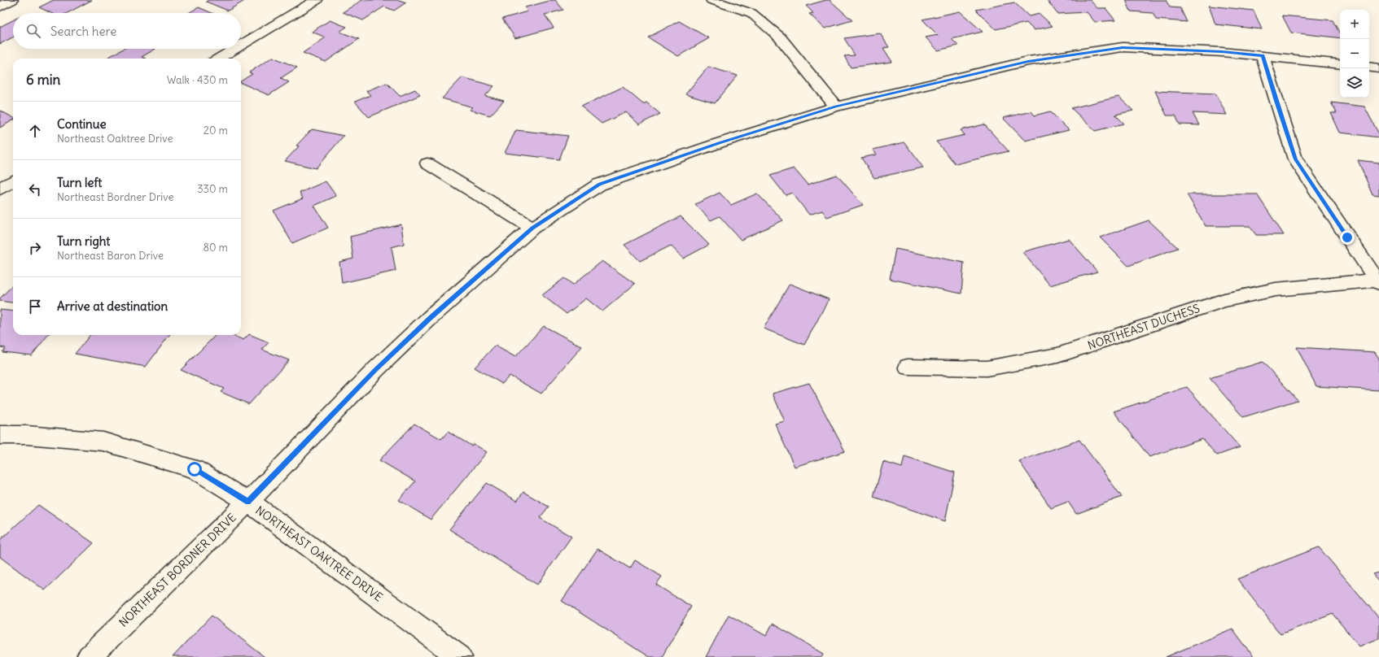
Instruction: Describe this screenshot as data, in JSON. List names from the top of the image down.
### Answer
{
  "streets": {
    "street": ["NORTHEAST DUCHESS", "NORTHEAST OAKTREE DRIVE", "NORTHEAST BORDNER DRIVE"]
  },
  "crossings": [
    ["NORTHEAST OAKTREE DRIVE", "NORTHEAST BORDNER DRIVE"]
  ],
  "page": {
    "map_buttons": ["+", "−"],
    "search": "Search here",
    "heading": ["6 min", "Walk · 430 m"],
    "list": [
      ["Continue", "Northeast Oaktree Drive", "20 m"],
      ["Turn left", "Northeast Bordner Drive", "330 m"],
      ["Turn right", "Northeast Baron Drive", "80 m"],
      "Arrive at destination"
    ]
  }
}
